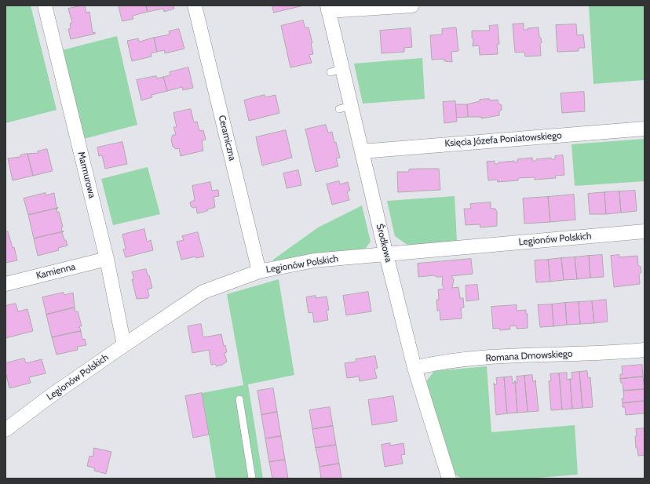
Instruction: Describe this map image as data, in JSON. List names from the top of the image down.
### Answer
{
  "streets": {
    "street": [
      "Ceramiczna",
      "Księcia Józefa Poniatowskiego",
      "Marmurowa",
      "Legionów Polskich",
      "Środkowa",
      "Kamienna",
      "Romana Dmowskiego"
    ]
  },
  "crossings": [
    ["Ceramiczna", "Legionów Polskich"],
    ["Księcia Józefa Poniatowskiego", "Środkowa"],
    ["Marmurowa", "Legionów Polskich"],
    ["Marmurowa", "Kamienna"],
    ["Legionów Polskich", "Środkowa"],
    ["Środkowa", "Romana Dmowskiego"]
  ]
}
